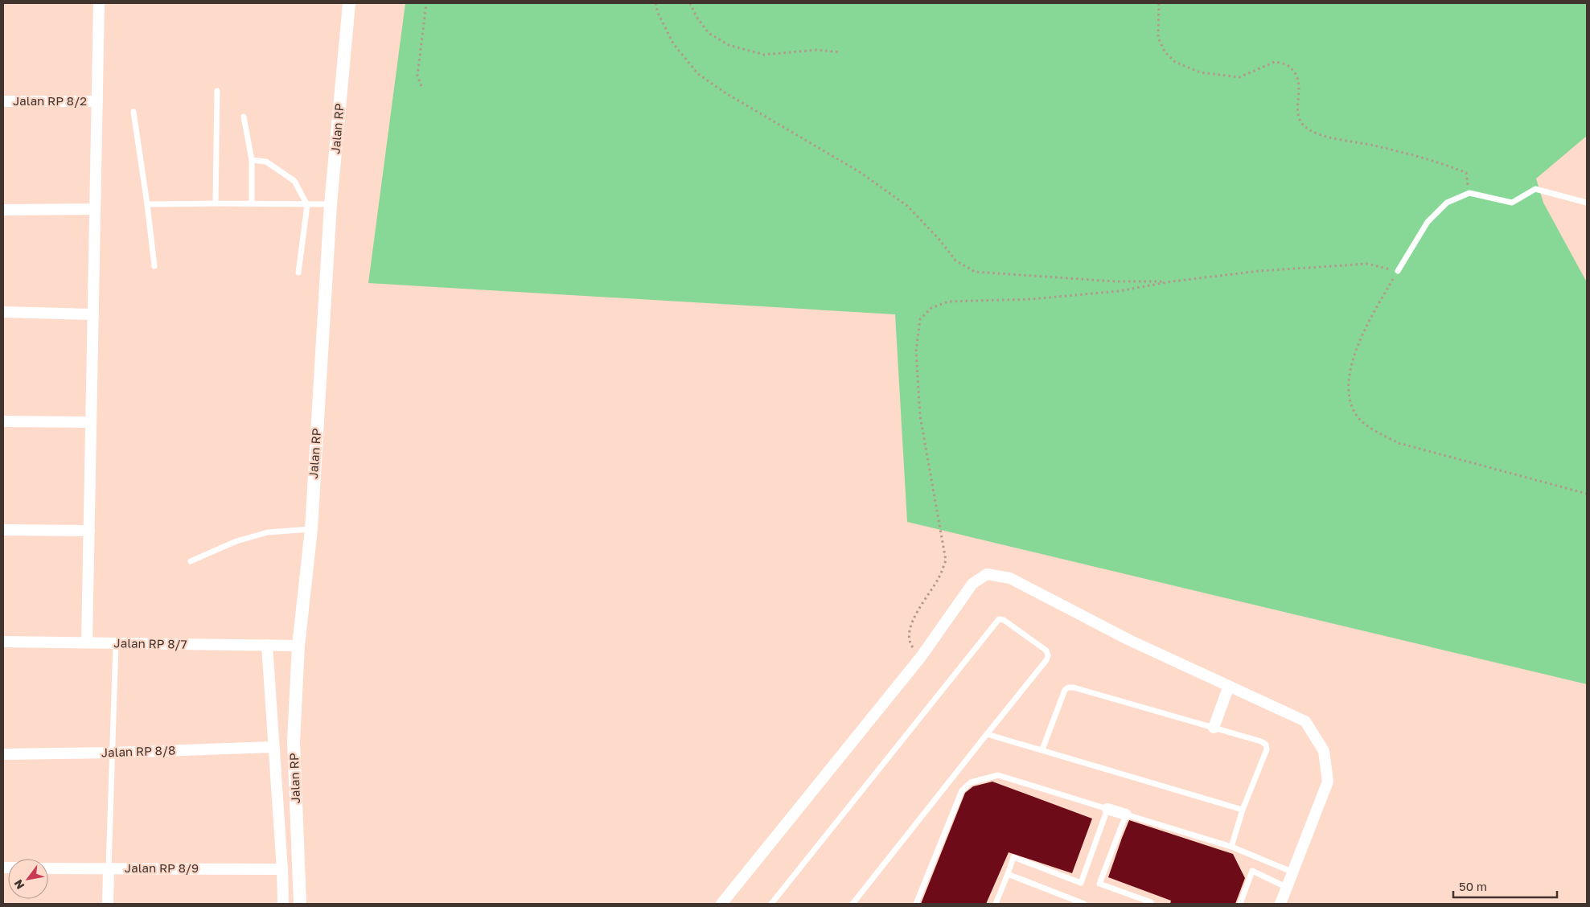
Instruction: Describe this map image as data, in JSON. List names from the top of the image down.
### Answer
{
  "streets": {
    "street": [
      "Jalan RP 8/2",
      "Jalan RP",
      "Jalan RP 8/7",
      "Jalan RP 8/8",
      "Jalan RP 8/9"
    ]
  },
  "crossings": [
    ["Jalan RP", "Jalan RP 8/7"]
  ],
  "scale_bar": "50 m",
  "north": "bottom left"
}
